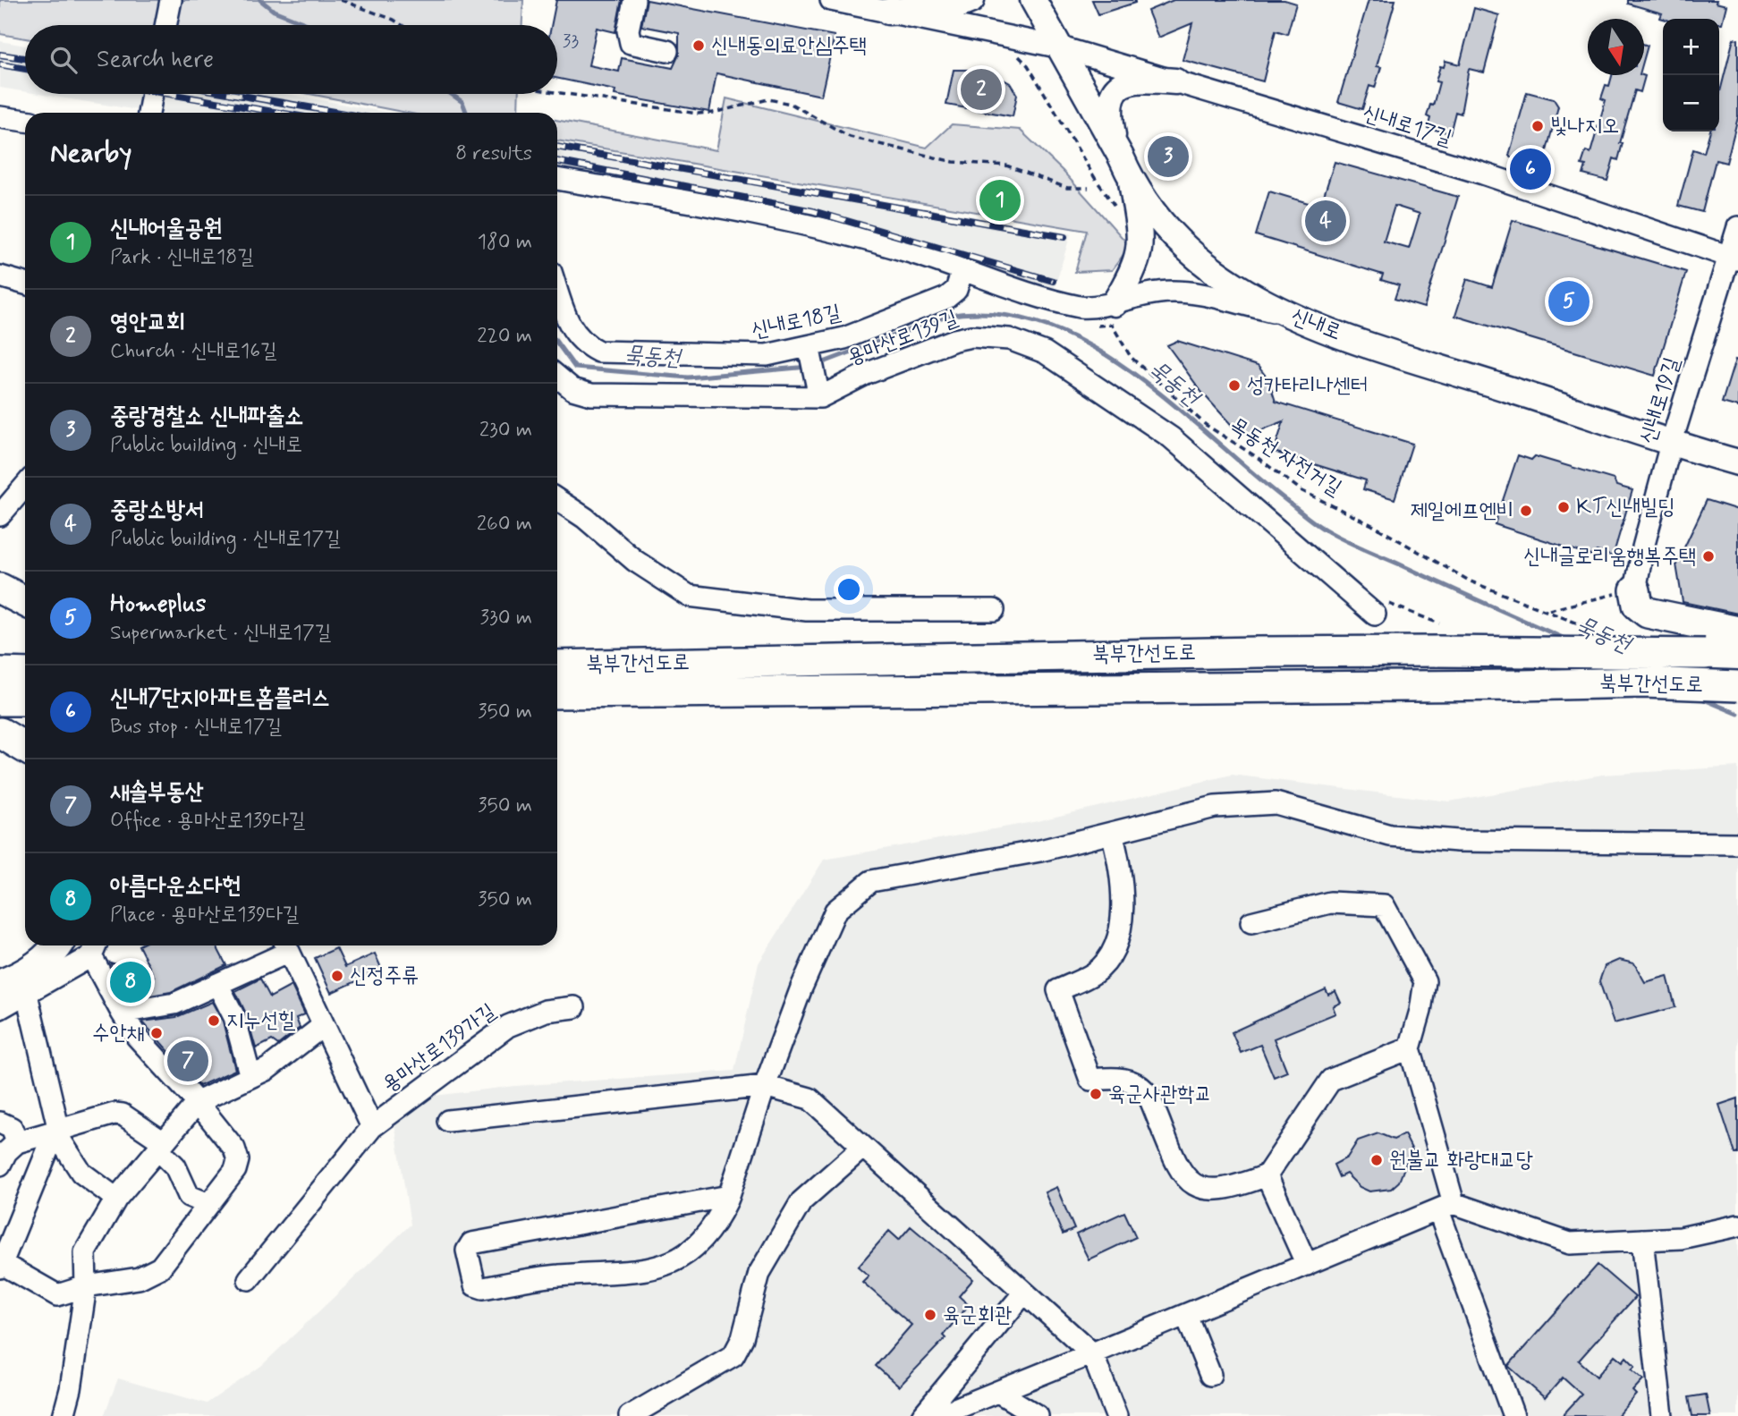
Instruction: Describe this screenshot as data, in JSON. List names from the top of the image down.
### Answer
{
  "streets": {
    "highway": ["북부간선도로"],
    "main road": ["신내로"],
    "street": [
      "신내로17길",
      "신내로18길",
      "용마산로139길",
      "신내로19길",
      "용마산로139가길"
    ],
    "path": ["목동천 자전거길"]
  },
  "crossings": [
    ["신내로17길", "신내로"],
    ["신내로17길", "신내로19길"],
    ["신내로", "신내로19길"]
  ],
  "water": ["묵동천"],
  "places": [
    "신내동의료안심주택",
    "빛나지오",
    "성카타리나센터",
    "KT신내빌딩",
    "제일에프엔비",
    "신내글로리움행복주택",
    "신정주류",
    "지누선힐",
    "수안채",
    "육군사관학교",
    "원불교 화랑대교당",
    "육군회관"
  ],
  "house_numbers": ["33"],
  "north": "bottom",
  "page": {
    "map_buttons": ["+", "−"],
    "search": "Search here",
    "pins": [
      "2",
      "3",
      "6",
      "1",
      "4",
      "5",
      "8",
      "7"
    ],
    "heading": ["Nearby", "8 results"],
    "list": [
      {
        "mark": "1",
        "name": "신내어울공원",
        "note": "Park · 신내로18길",
        "value": "180 m"
      },
      {
        "mark": "2",
        "name": "영안교회",
        "note": "Church · 신내로16길",
        "value": "220 m"
      },
      {
        "mark": "3",
        "name": "중랑경찰소 신내파출소",
        "note": "Public building · 신내로",
        "value": "230 m"
      },
      {
        "mark": "4",
        "name": "중랑소방서",
        "note": "Public building · 신내로17길",
        "value": "260 m"
      },
      {
        "mark": "5",
        "name": "Homeplus",
        "note": "Supermarket · 신내로17길",
        "value": "330 m"
      },
      {
        "mark": "6",
        "name": "신내7단지아파트홈플러스",
        "note": "Bus stop · 신내로17길",
        "value": "350 m"
      },
      {
        "mark": "7",
        "name": "새솔부동산",
        "note": "Office · 용마산로139다길",
        "value": "350 m"
      },
      {
        "mark": "8",
        "name": "아름다운소다헌",
        "note": "Place · 용마산로139다길",
        "value": "350 m"
      }
    ]
  }
}
